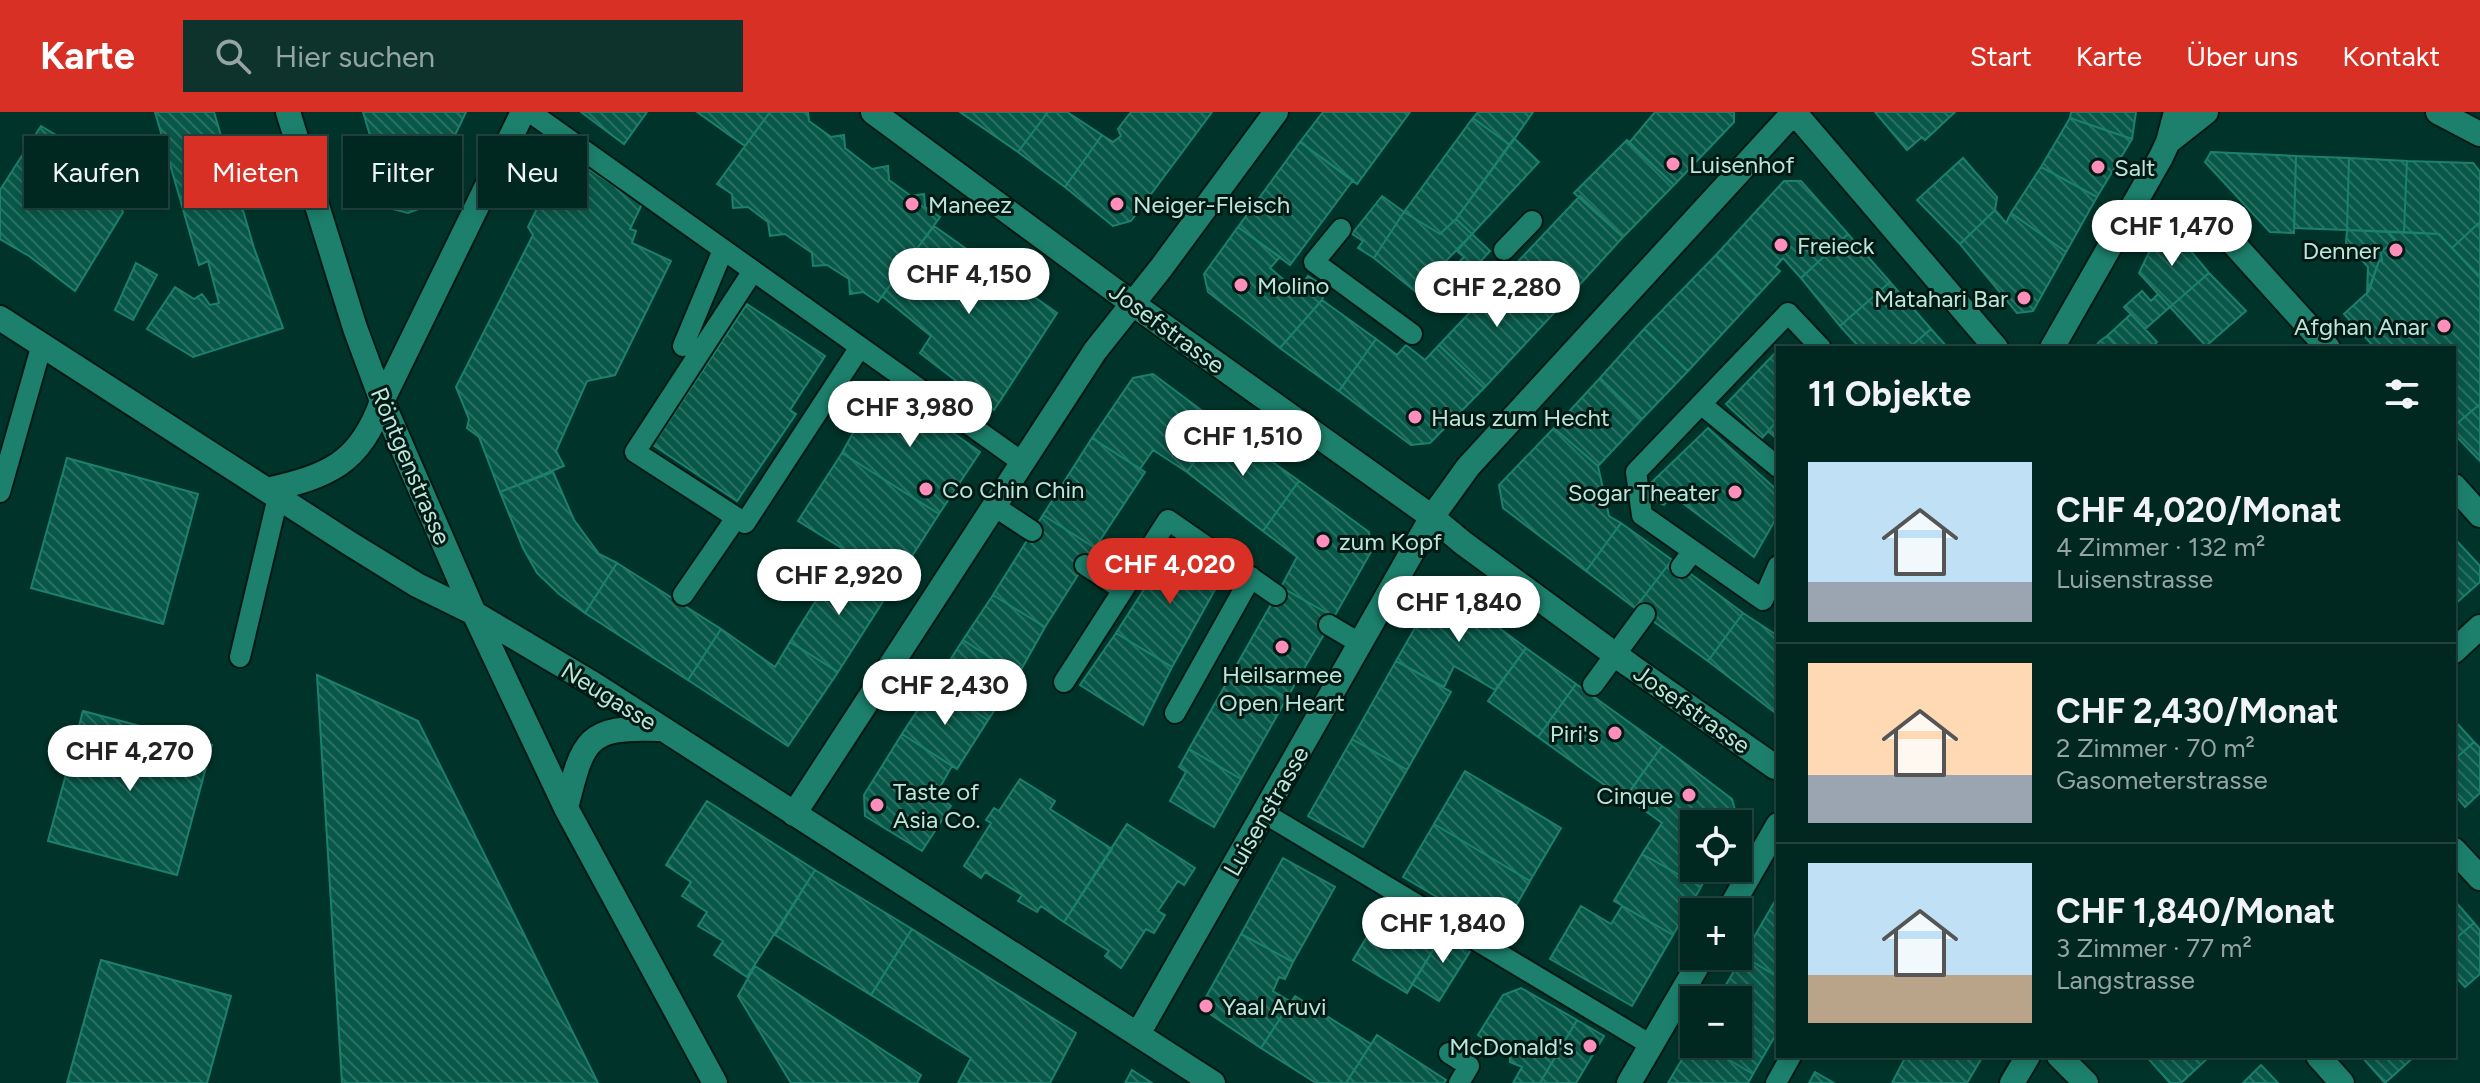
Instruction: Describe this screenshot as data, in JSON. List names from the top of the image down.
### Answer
{
  "streets": {
    "street": [
      "Josefstrasse",
      "Röntgenstrasse",
      "Neugasse",
      "Luisenstrasse"
    ]
  },
  "crossings": [
    ["Josefstrasse", "Luisenstrasse"],
    ["Röntgenstrasse", "Neugasse"],
    ["Neugasse", "Luisenstrasse"]
  ],
  "places": [
    "Luisenhof",
    "Salt",
    "Maneez",
    "Neiger-Fleisch",
    "Freieck",
    "Denner",
    "Molino",
    "Matahari Bar",
    "Afghan Anar",
    "Haus zum Hecht",
    "Co Chin Chin",
    "Sogar Theater",
    "zum Kopf",
    "Heilsarmee Open Heart",
    "Piri's",
    "Cinque",
    "Taste of Asia Co.",
    "Yaal Aruvi",
    "McDonald's"
  ],
  "page": {
    "header": "Karte",
    "search": "Hier suchen",
    "nav": [
      "Start",
      "Karte",
      "Über uns",
      "Kontakt"
    ],
    "chip": [
      "Kaufen",
      "Mieten",
      "Filter",
      "Neu"
    ],
    "price": [
      "CHF 1,470",
      "CHF 4,150",
      "CHF 2,280",
      "CHF 3,980",
      "CHF 1,510",
      "CHF 4,020",
      "CHF 2,920",
      "CHF 1,840",
      "CHF 2,430",
      "CHF 4,270",
      "CHF 1,840"
    ],
    "heading": "11 Objekte",
    "list": [
      {
        "name": "CHF 4,020/Monat",
        "note": "4 Zimmer · 132 m² · Luisenstrasse"
      },
      {
        "name": "CHF 2,430/Monat",
        "note": "2 Zimmer · 70 m² · Gasometerstrasse"
      },
      {
        "name": "CHF 1,840/Monat",
        "note": "3 Zimmer · 77 m² · Langstrasse"
      }
    ],
    "map_buttons": ["+", "−"]
  }
}
